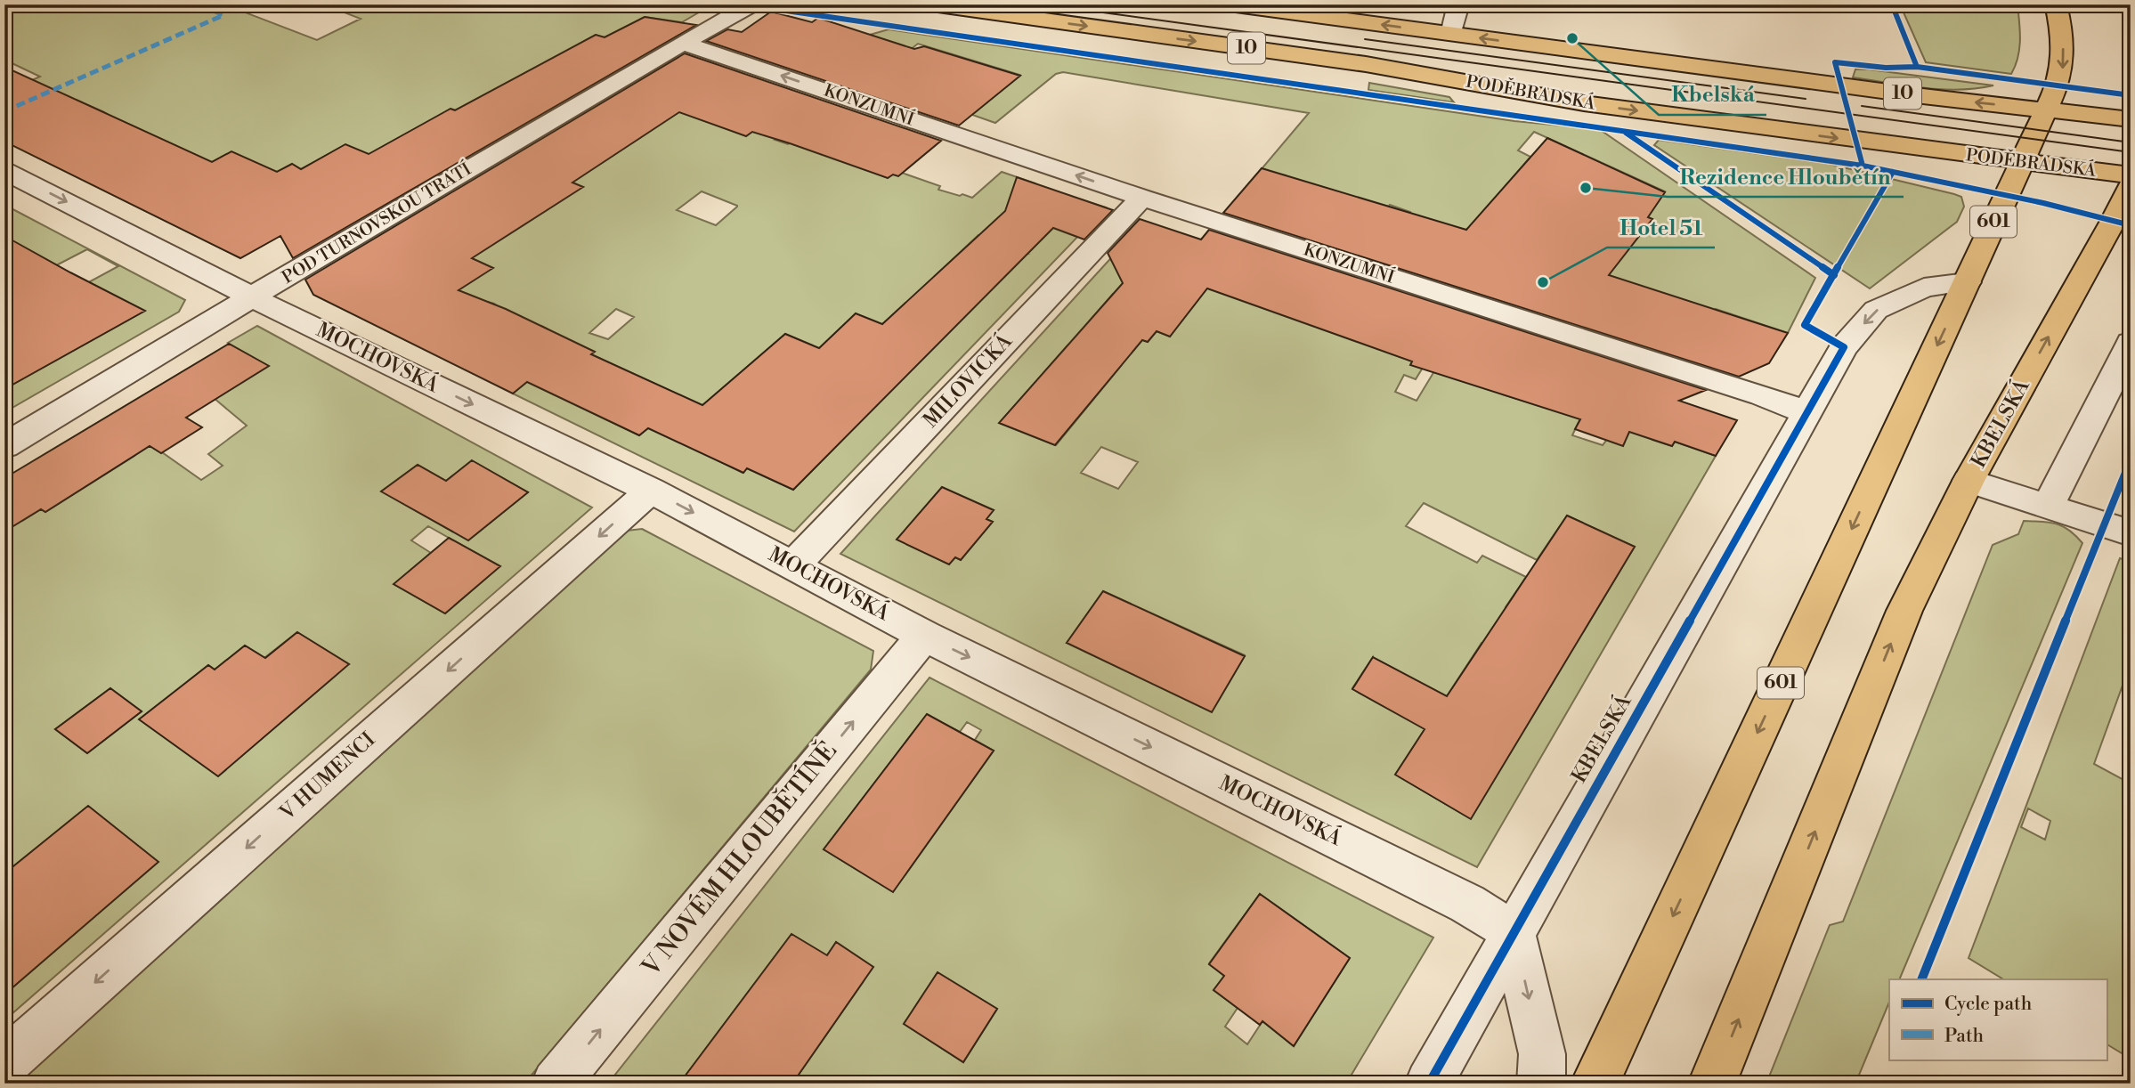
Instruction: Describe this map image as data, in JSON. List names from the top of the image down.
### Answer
{
  "streets": {
    "main road": [
      "10",
      "PODĚBRADSKÁ",
      "601",
      "KBELSKÁ"
    ],
    "street": [
      "KONZUMNÍ",
      "POD TURNOVSKOU TRATÍ",
      "MOCHOVSKÁ",
      "MILOVICKÁ",
      "V HUMENCI",
      "V NOVÉM HLOUBĚTÍNĚ"
    ]
  },
  "crossings": [
    ["10", "601"],
    ["PODĚBRADSKÁ", "601"],
    ["KONZUMNÍ", "POD TURNOVSKOU TRATÍ"],
    ["KONZUMNÍ", "MILOVICKÁ"],
    ["KONZUMNÍ", "KBELSKÁ"],
    ["POD TURNOVSKOU TRATÍ", "MOCHOVSKÁ"],
    ["MOCHOVSKÁ", "MILOVICKÁ"],
    ["MOCHOVSKÁ", "KBELSKÁ"],
    ["MOCHOVSKÁ", "V HUMENCI"],
    ["MOCHOVSKÁ", "V NOVÉM HLOUBĚTÍNĚ"]
  ],
  "one_way": [
    "KONZUMNÍ",
    "MOCHOVSKÁ",
    "V HUMENCI",
    "V NOVÉM HLOUBĚTÍNĚ"
  ],
  "places": ["Kbelská", "Rezidence Hloubětín", "Hotel 51"],
  "legend": ["Cycle path", "Path"]
}
